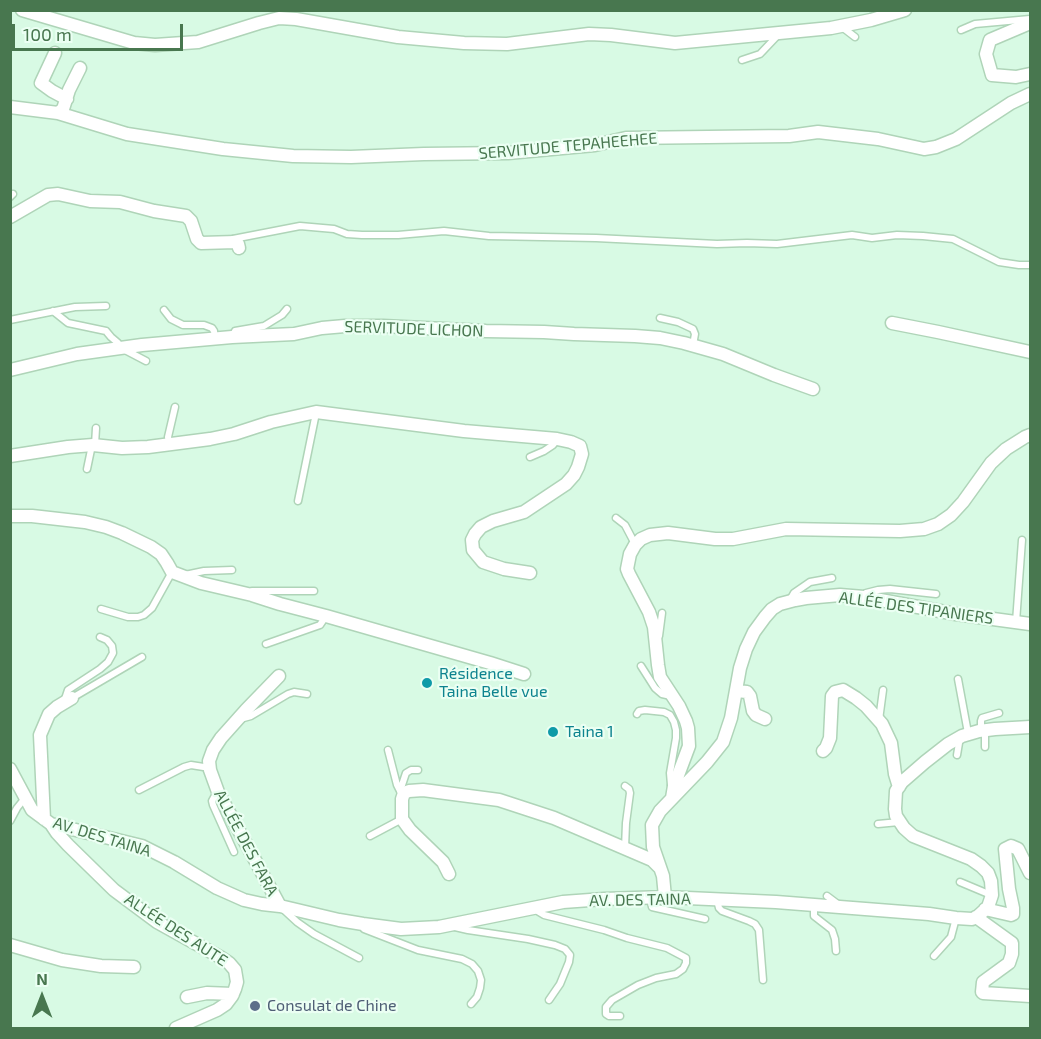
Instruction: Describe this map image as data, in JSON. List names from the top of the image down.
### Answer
{
  "streets": {
    "street": [
      "SERVITUDE TEPAHEEHEE",
      "SERVITUDE LICHON",
      "ALLÉE DES TIPANIERS",
      "AV. DES TAINA",
      "ALLÉE DES FARA",
      "ALLÉE DES AUTE"
    ]
  },
  "crossings": [
    ["ALLÉE DES TIPANIERS", "AV. DES TAINA"],
    ["AV. DES TAINA", "ALLÉE DES FARA"],
    ["AV. DES TAINA", "ALLÉE DES AUTE"]
  ],
  "places": ["Résidence Taina Belle vue", "Taina 1", "Consulat de Chine"],
  "scale_bar": "100 m",
  "north": "top"
}
